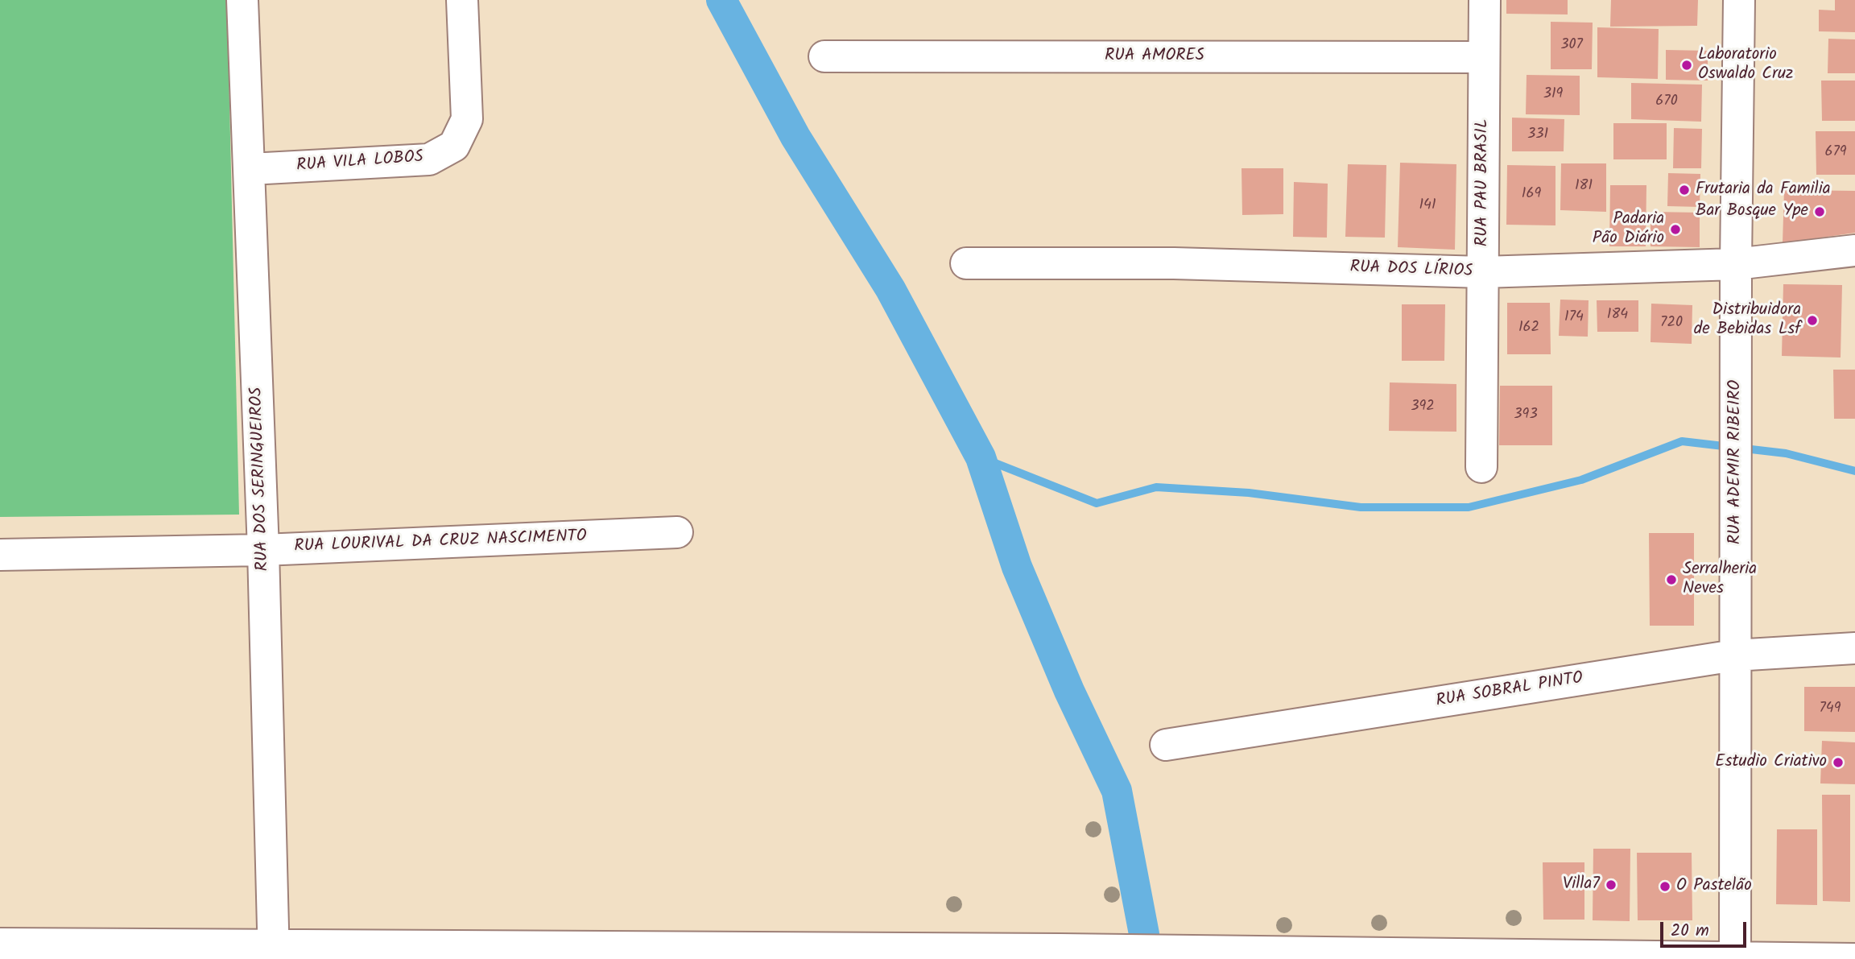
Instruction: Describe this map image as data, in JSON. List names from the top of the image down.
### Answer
{
  "streets": {
    "street": [
      "RUA AMORES",
      "RUA VILA LOBOS",
      "RUA PAU BRASIL",
      "RUA DOS LÍRIOS",
      "RUA ADEMIR RIBEIRO",
      "RUA DOS SERINGUEIROS",
      "RUA LOURIVAL DA CRUZ NASCIMENTO",
      "RUA SOBRAL PINTO"
    ]
  },
  "crossings": [
    ["RUA AMORES", "RUA PAU BRASIL"],
    ["RUA VILA LOBOS", "RUA DOS SERINGUEIROS"],
    ["RUA PAU BRASIL", "RUA DOS LÍRIOS"],
    ["RUA DOS LÍRIOS", "RUA ADEMIR RIBEIRO"],
    ["RUA ADEMIR RIBEIRO", "RUA SOBRAL PINTO"],
    ["RUA DOS SERINGUEIROS", "RUA LOURIVAL DA CRUZ NASCIMENTO"]
  ],
  "places": [
    "Laboratorio Oswaldo Cruz",
    "Frutaria da Familia",
    "Bar Bosque Ype",
    "Padaria Pão Diário",
    "Distribuidora de Bebidas Lsf",
    "Serralheria Neves",
    "Estudio Criativo",
    "Villa7",
    "O Pastelão"
  ],
  "house_numbers": [
    "307",
    "319",
    "670",
    "331",
    "679",
    "181",
    "169",
    "141",
    "184",
    "174",
    "720",
    "162",
    "392",
    "393",
    "749"
  ],
  "scale_bar": "20 m"
}
